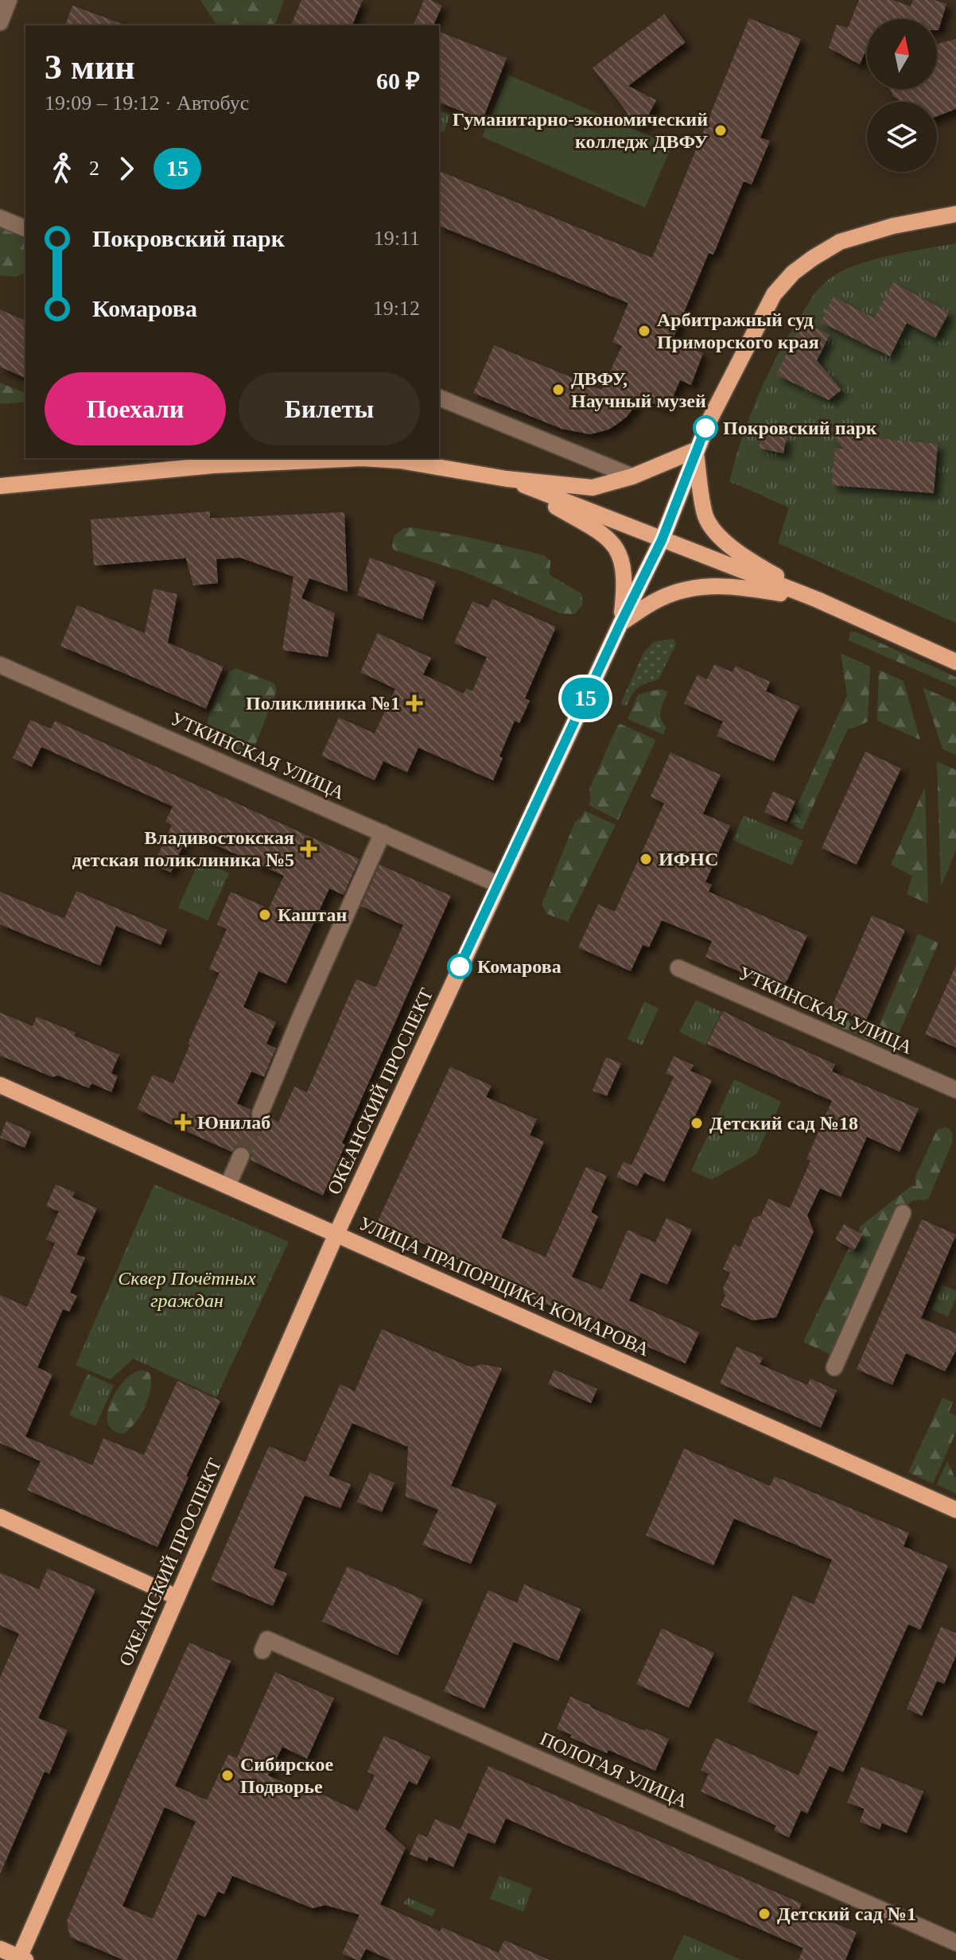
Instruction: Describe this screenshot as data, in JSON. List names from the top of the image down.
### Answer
{
  "streets": {
    "main road": ["ОКЕАНСКИЙ ПРОСПЕКТ", "УЛИЦА ПРАПОРЩИКА КОМАРОВА"],
    "street": ["УТКИНСКАЯ УЛИЦА", "ПОЛОГАЯ УЛИЦА"]
  },
  "crossings": [
    ["УТКИНСКАЯ УЛИЦА", "ОКЕАНСКИЙ ПРОСПЕКТ"],
    ["ОКЕАНСКИЙ ПРОСПЕКТ", "УЛИЦА ПРАПОРЩИКА КОМАРОВА"]
  ],
  "parks": ["Сквер Почётных граждан"],
  "places": {
    "other": [
      "Гуманитарно-экономический колледж ДВФУ",
      "Арбитражный суд Приморского края",
      "ДВФУ, Научный музей",
      "Покровский парк",
      "ИФНС",
      "Каштан",
      "Комарова",
      "Детский сад №18",
      "Сибирское Подворье",
      "Детский сад №1"
    ],
    "health": ["Поликлиника №1", "Владивостокская детская поликлиника №5", "Юнилаб"]
  },
  "lines": ["bus line 15"],
  "north": "top",
  "page": {
    "on_map": "15",
    "heading": ["3 мин", "19:09 – 19:12 · Автобус", "60 ₽"],
    "legs": ["2", "15"],
    "list": [
      {
        "name": "Покровский парк",
        "value": "19:11"
      },
      {
        "name": "Комарова",
        "value": "19:12"
      }
    ],
    "buttons": ["Поехали", "Билеты"]
  }
}
